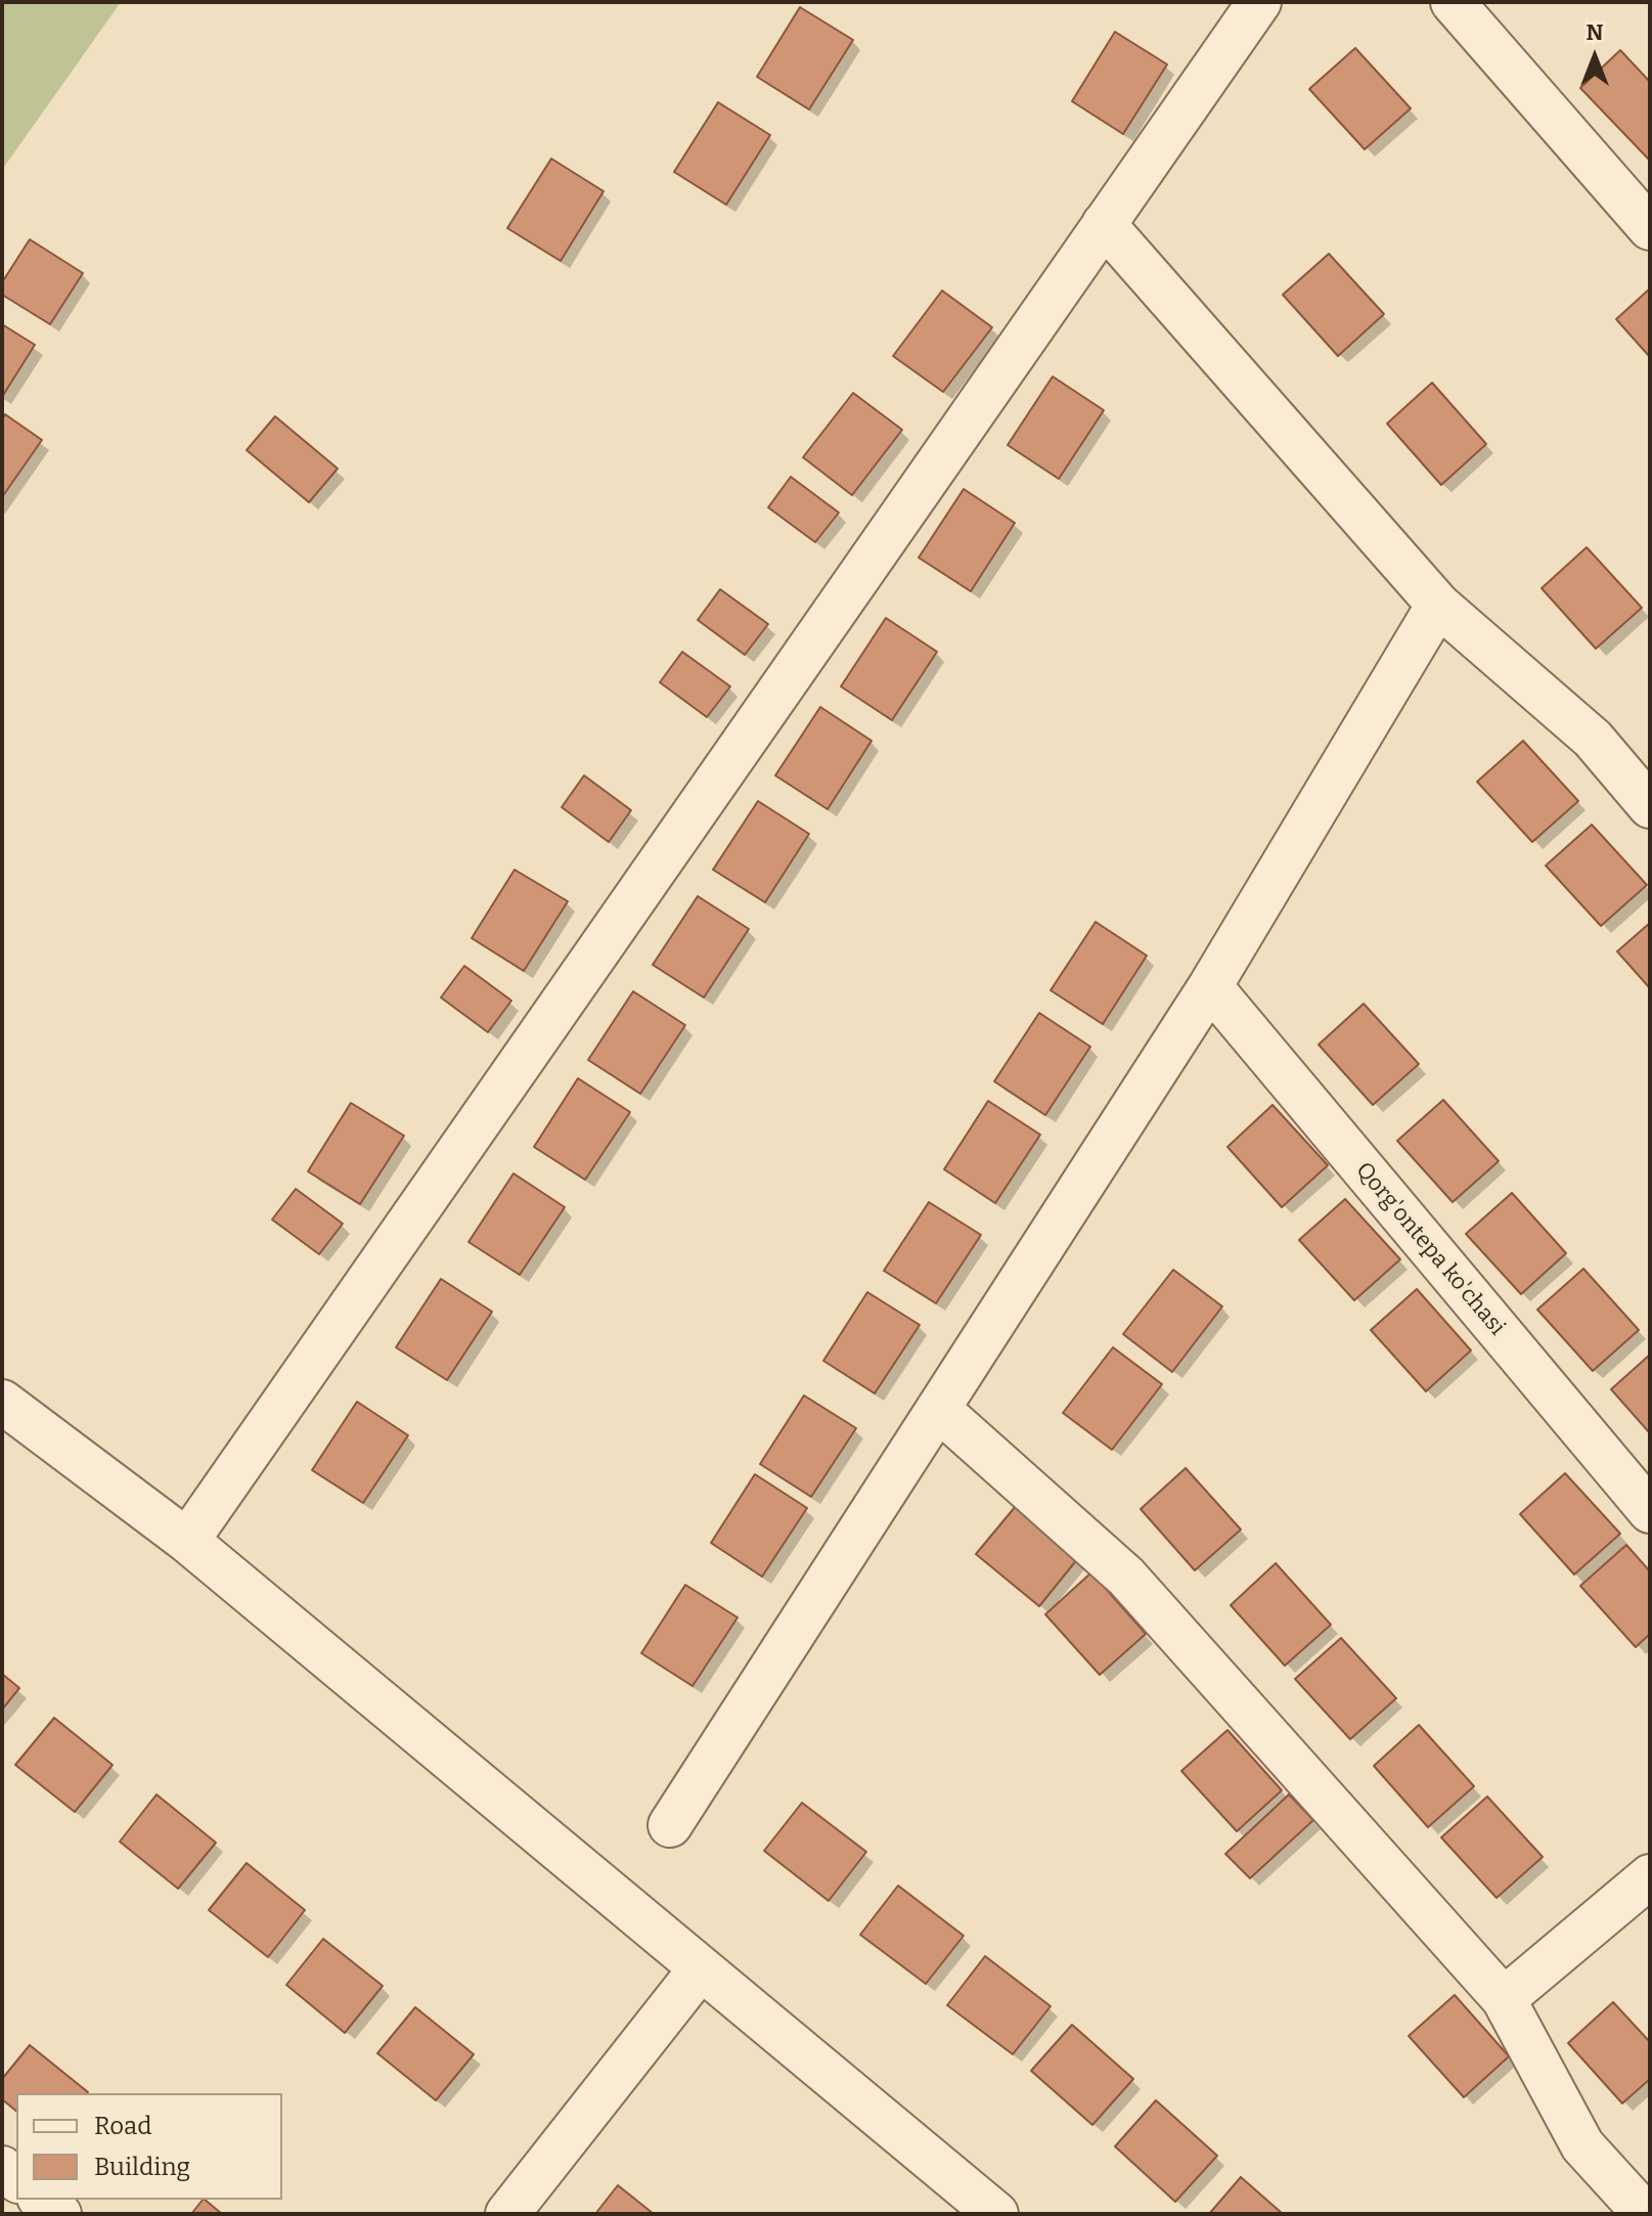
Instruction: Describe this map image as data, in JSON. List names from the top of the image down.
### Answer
{
  "streets": {
    "street": ["Qorg'ontepa ko'chasi"]
  },
  "legend": ["Road", "Building"],
  "north": "top"
}
